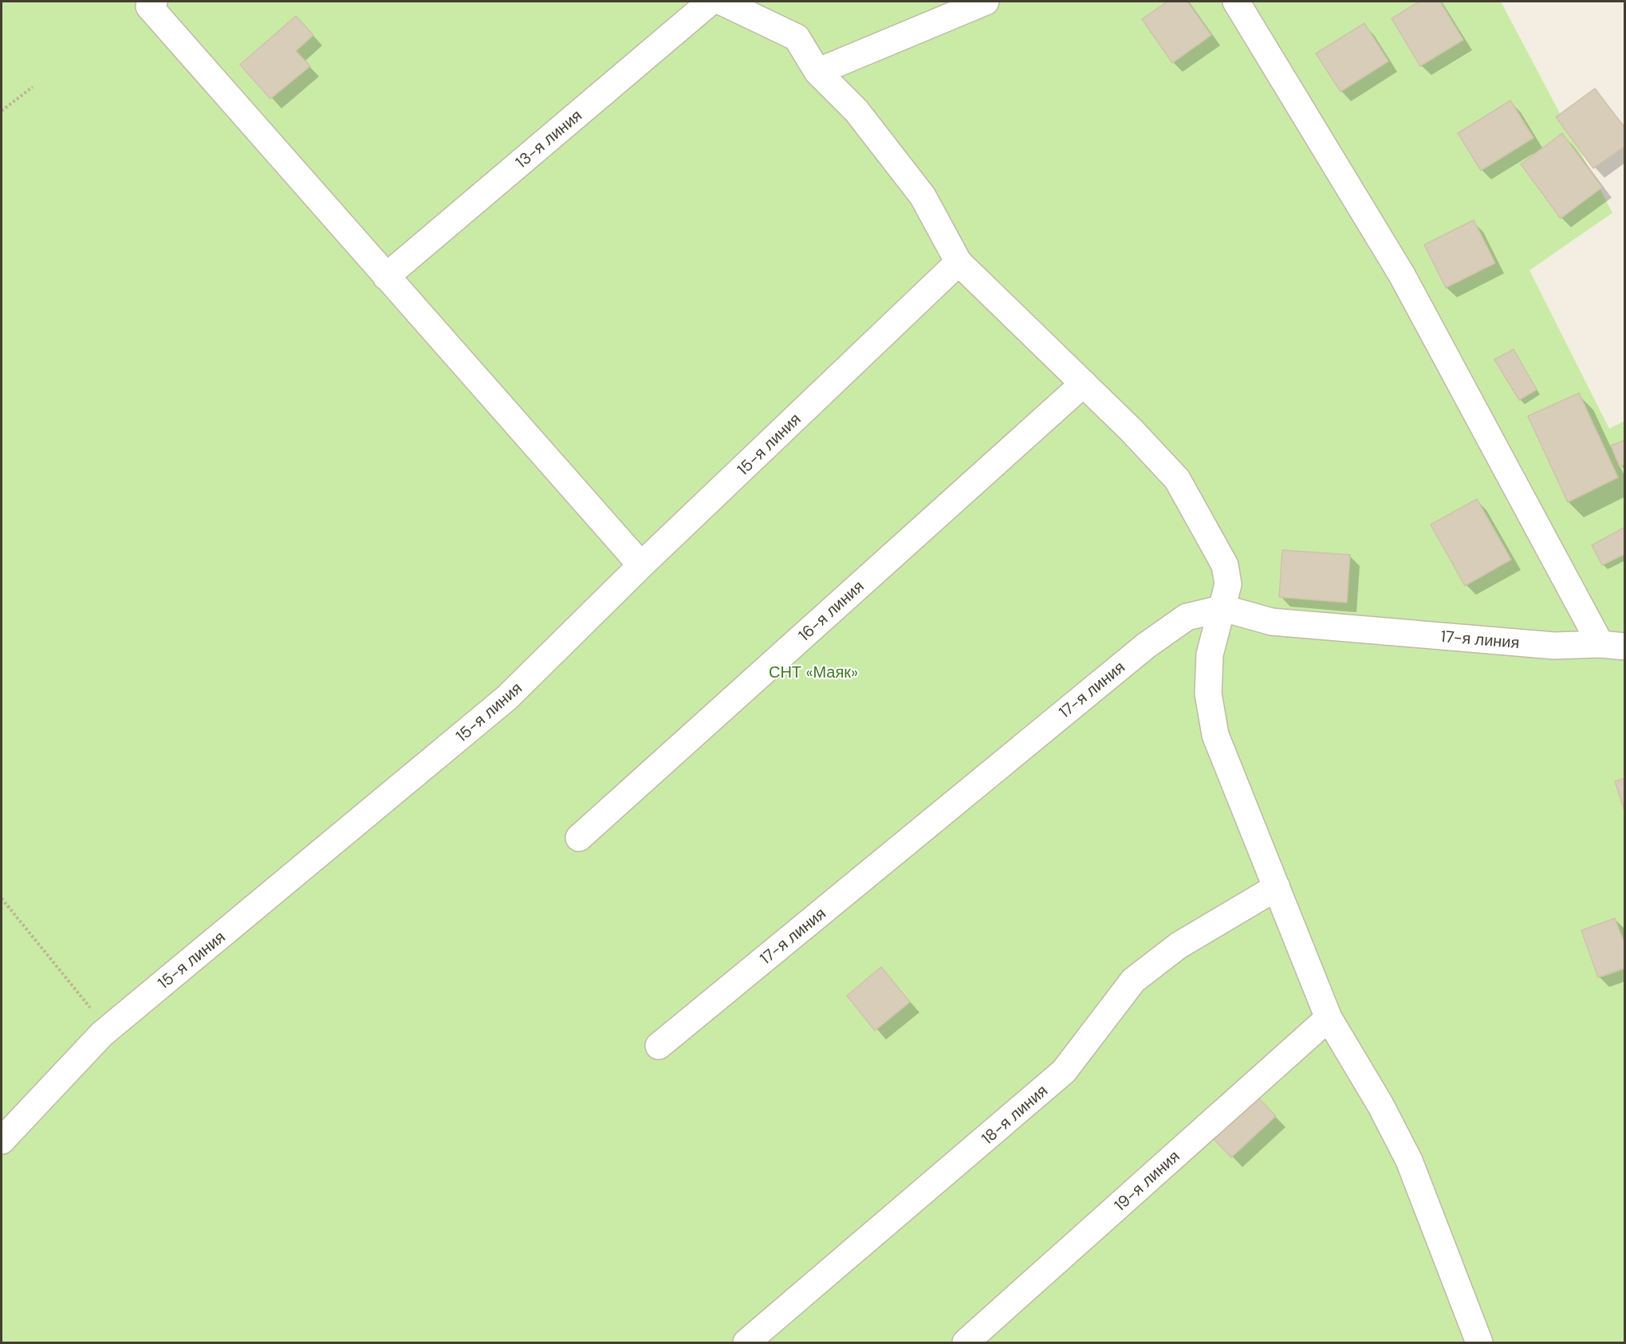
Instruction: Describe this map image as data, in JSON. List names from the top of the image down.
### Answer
{
  "streets": {
    "street": [
      "13-я линия",
      "15-я линия",
      "16-я линия",
      "17-я линия",
      "18-я линия",
      "19-я линия"
    ]
  },
  "parks": ["СНТ «Маяк»"]
}
